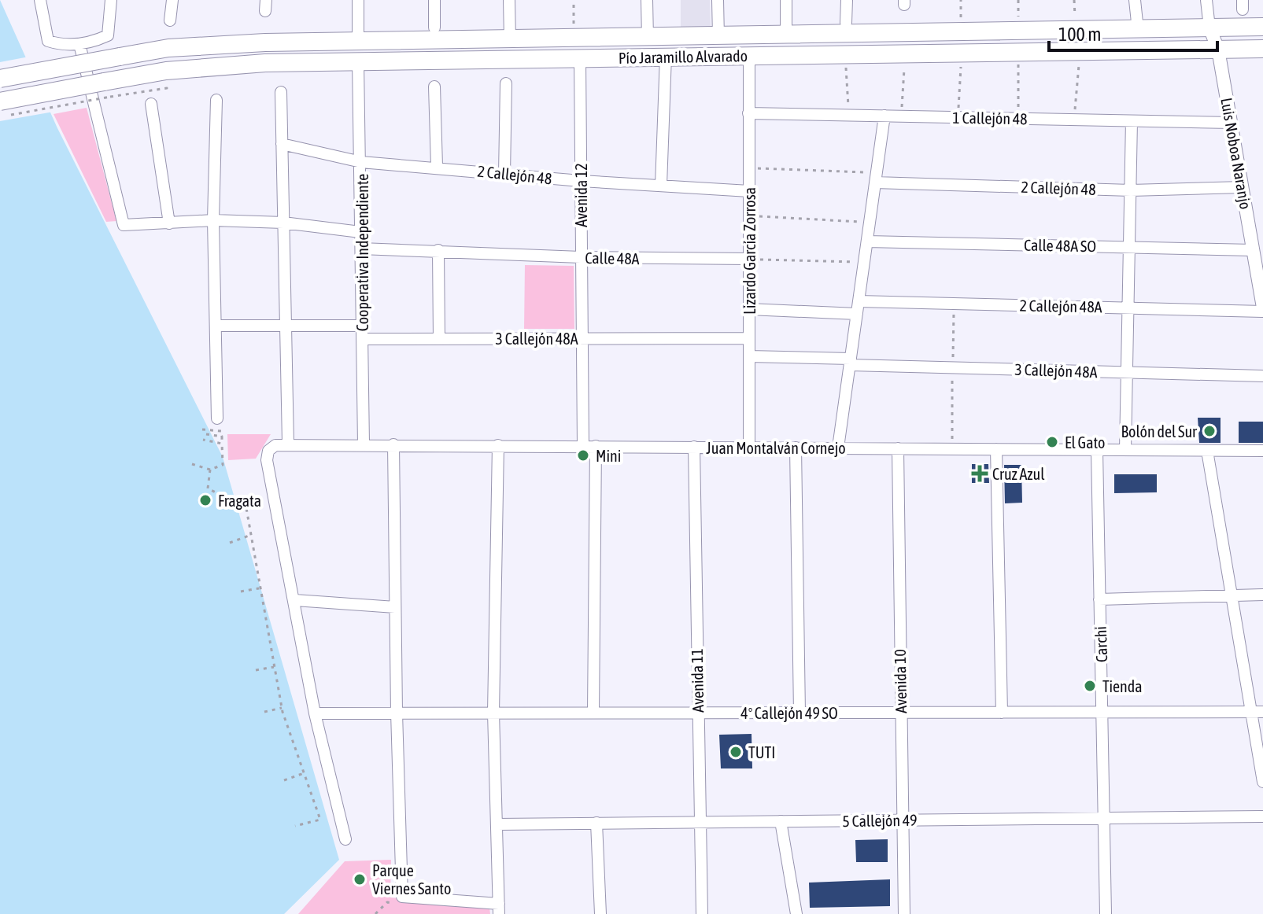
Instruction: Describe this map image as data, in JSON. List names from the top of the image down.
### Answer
{
  "streets": {
    "highway": ["Pío Jaramillo Alvarado"],
    "street": [
      "1 Callejón 48",
      "Luis Noboa Naranjo",
      "2 Callejón 48",
      "Avenida 12",
      "Calle 48A SO",
      "Lizardo García Zorrosa",
      "Cooperativa Independiente",
      "Calle 48A",
      "2 Callejón 48A",
      "3 Callejón 48A",
      "Juan Montalván Cornejo",
      "Carchi",
      "Avenida 11",
      "Avenida 10",
      "4º Callejón 49 SO",
      "5 Callejón 49"
    ]
  },
  "crossings": [
    ["Pío Jaramillo Alvarado", "Luis Noboa Naranjo"],
    ["Pío Jaramillo Alvarado", "Avenida 12"],
    ["Pío Jaramillo Alvarado", "Lizardo García Zorrosa"],
    ["Pío Jaramillo Alvarado", "Cooperativa Independiente"],
    ["1 Callejón 48", "Luis Noboa Naranjo"],
    ["1 Callejón 48", "Lizardo García Zorrosa"],
    ["Luis Noboa Naranjo", "2 Callejón 48"],
    ["Luis Noboa Naranjo", "Calle 48A SO"],
    ["Luis Noboa Naranjo", "2 Callejón 48A"],
    ["2 Callejón 48", "Avenida 12"],
    ["2 Callejón 48", "Lizardo García Zorrosa"],
    ["2 Callejón 48", "Cooperativa Independiente"],
    ["Avenida 12", "Calle 48A"],
    ["Avenida 12", "3 Callejón 48A"],
    ["Avenida 12", "Juan Montalván Cornejo"],
    ["Lizardo García Zorrosa", "Calle 48A"],
    ["Lizardo García Zorrosa", "3 Callejón 48A"],
    ["Lizardo García Zorrosa", "Juan Montalván Cornejo"],
    ["Cooperativa Independiente", "Calle 48A"],
    ["Cooperativa Independiente", "3 Callejón 48A"],
    ["Cooperativa Independiente", "Juan Montalván Cornejo"],
    ["Juan Montalván Cornejo", "Carchi"],
    ["Juan Montalván Cornejo", "Avenida 11"],
    ["Juan Montalván Cornejo", "Avenida 10"],
    ["Carchi", "4º Callejón 49 SO"],
    ["Carchi", "5 Callejón 49"],
    ["Avenida 11", "4º Callejón 49 SO"],
    ["Avenida 11", "5 Callejón 49"],
    ["Avenida 10", "4º Callejón 49 SO"],
    ["Avenida 10", "5 Callejón 49"]
  ],
  "places": {
    "other": [
      "Bolón del Sur",
      "El Gato",
      "Mini",
      "Fragata",
      "Tienda",
      "TUTI",
      "Parque Viernes Santo"
    ],
    "health": ["Cruz Azul"]
  },
  "scale_bar": "100 m"
}
